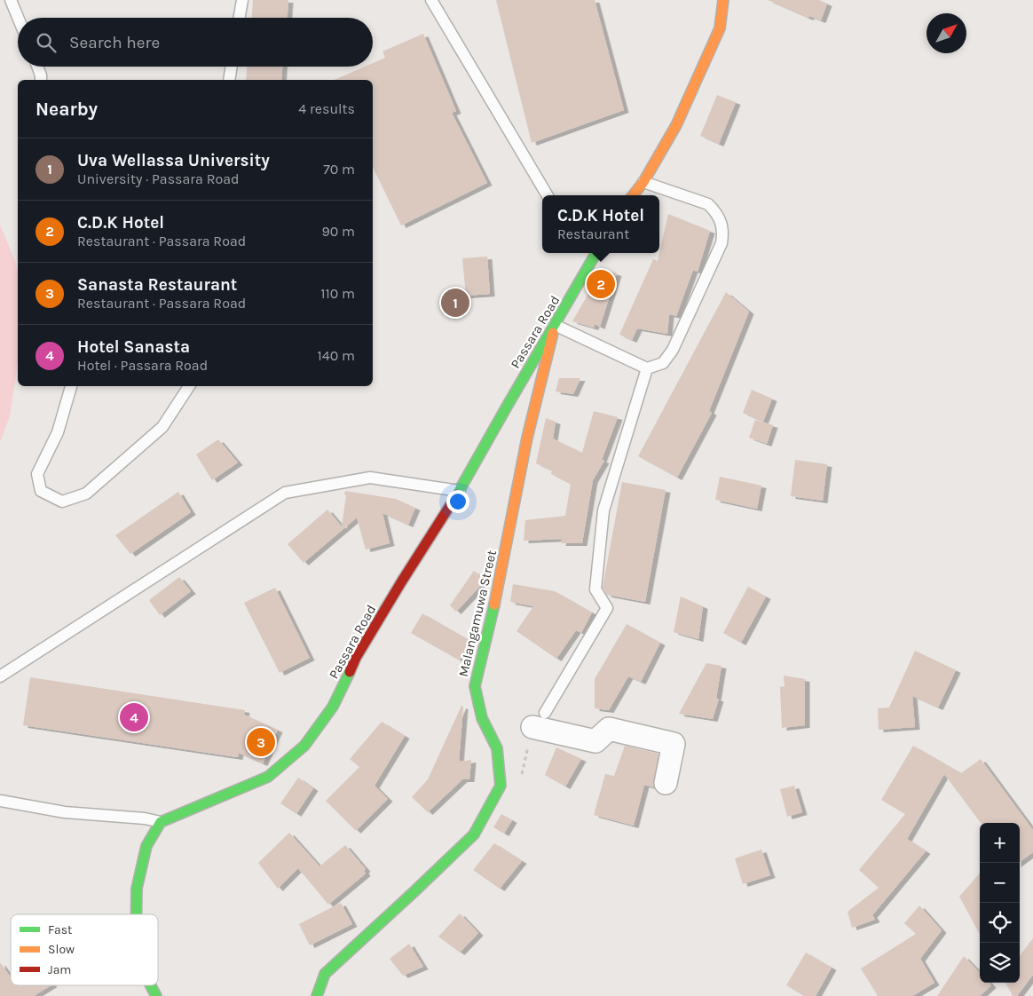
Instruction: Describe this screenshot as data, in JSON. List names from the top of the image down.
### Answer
{
  "streets": {
    "main road": ["Passara Road", "Malangamuwa Street"]
  },
  "crossings": [
    ["Passara Road", "Malangamuwa Street"]
  ],
  "legend": ["Fast", "Slow", "Jam"],
  "north": "top right",
  "page": {
    "search": "Search here",
    "heading": ["Nearby", "4 results"],
    "list": [
      {
        "mark": "1",
        "name": "Uva Wellassa University",
        "note": "University · Passara Road",
        "value": "70 m"
      },
      {
        "mark": "2",
        "name": "C.D.K Hotel",
        "note": "Restaurant · Passara Road",
        "value": "90 m"
      },
      {
        "mark": "3",
        "name": "Sanasta Restaurant",
        "note": "Restaurant · Passara Road",
        "value": "110 m"
      },
      {
        "mark": "4",
        "name": "Hotel Sanasta",
        "note": "Hotel · Passara Road",
        "value": "140 m"
      }
    ],
    "popup": ["C.D.K Hotel", "Restaurant"],
    "pins": [
      "2",
      "1",
      "4",
      "3"
    ],
    "map_buttons": ["+", "−"]
  }
}
